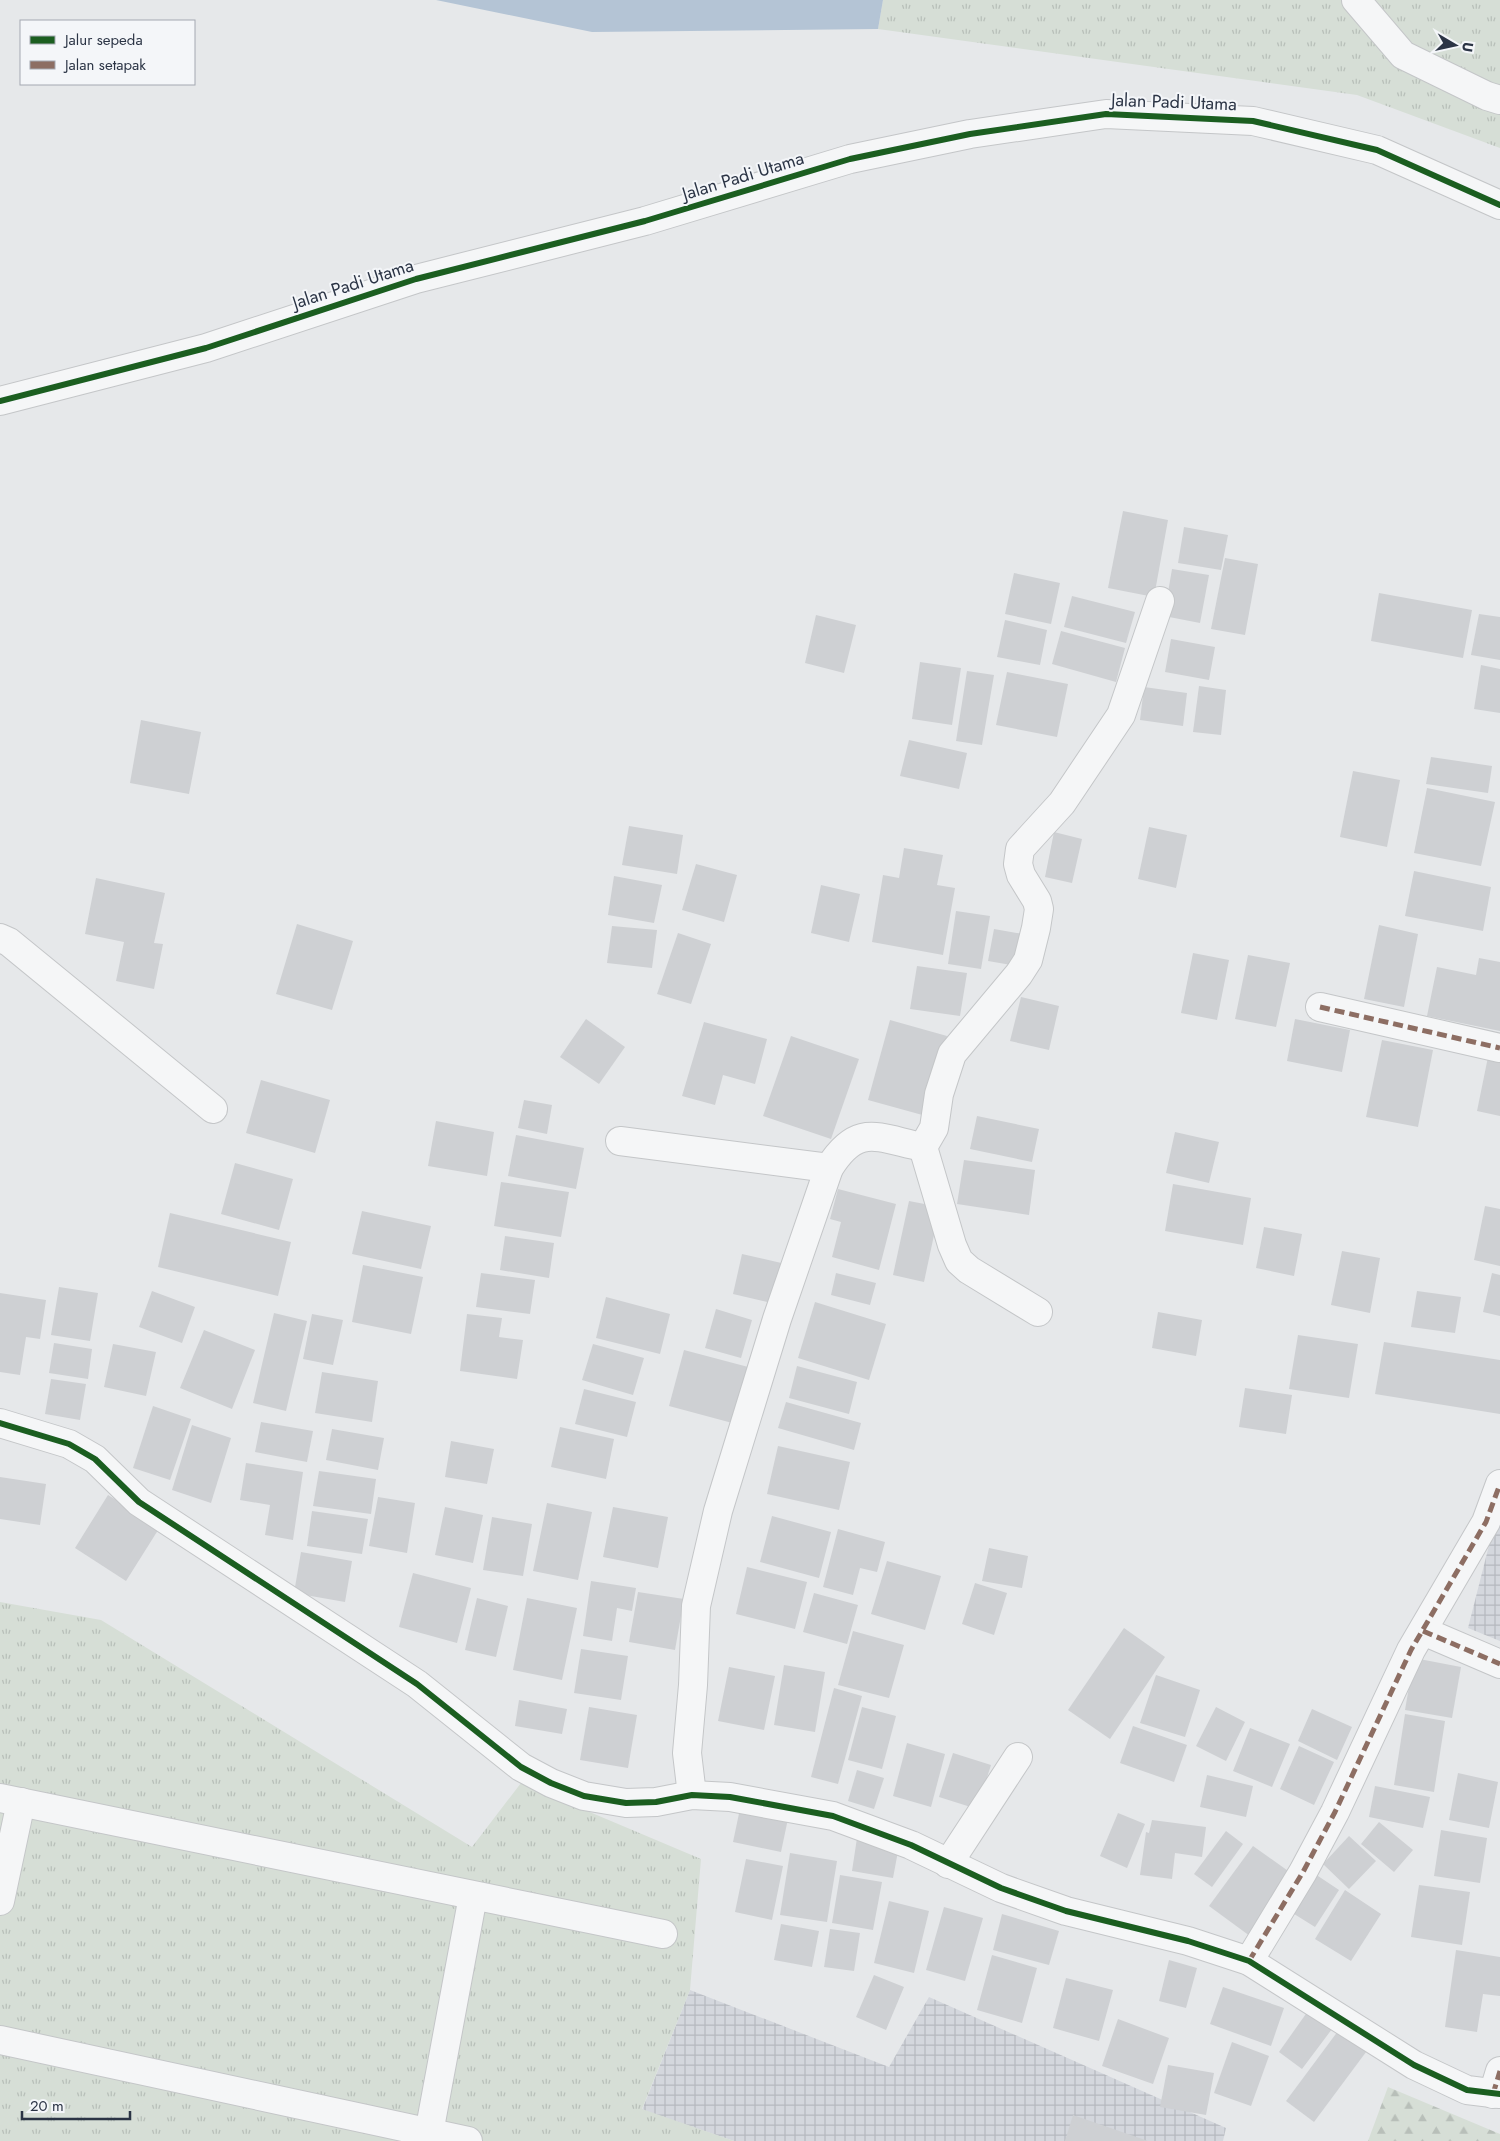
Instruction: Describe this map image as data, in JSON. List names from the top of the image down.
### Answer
{
  "streets": {
    "street": ["Jalan Padi Utama"]
  },
  "legend": ["Jalur sepeda", "Jalan setapak"],
  "scale_bar": "20 m",
  "north": "right"
}
